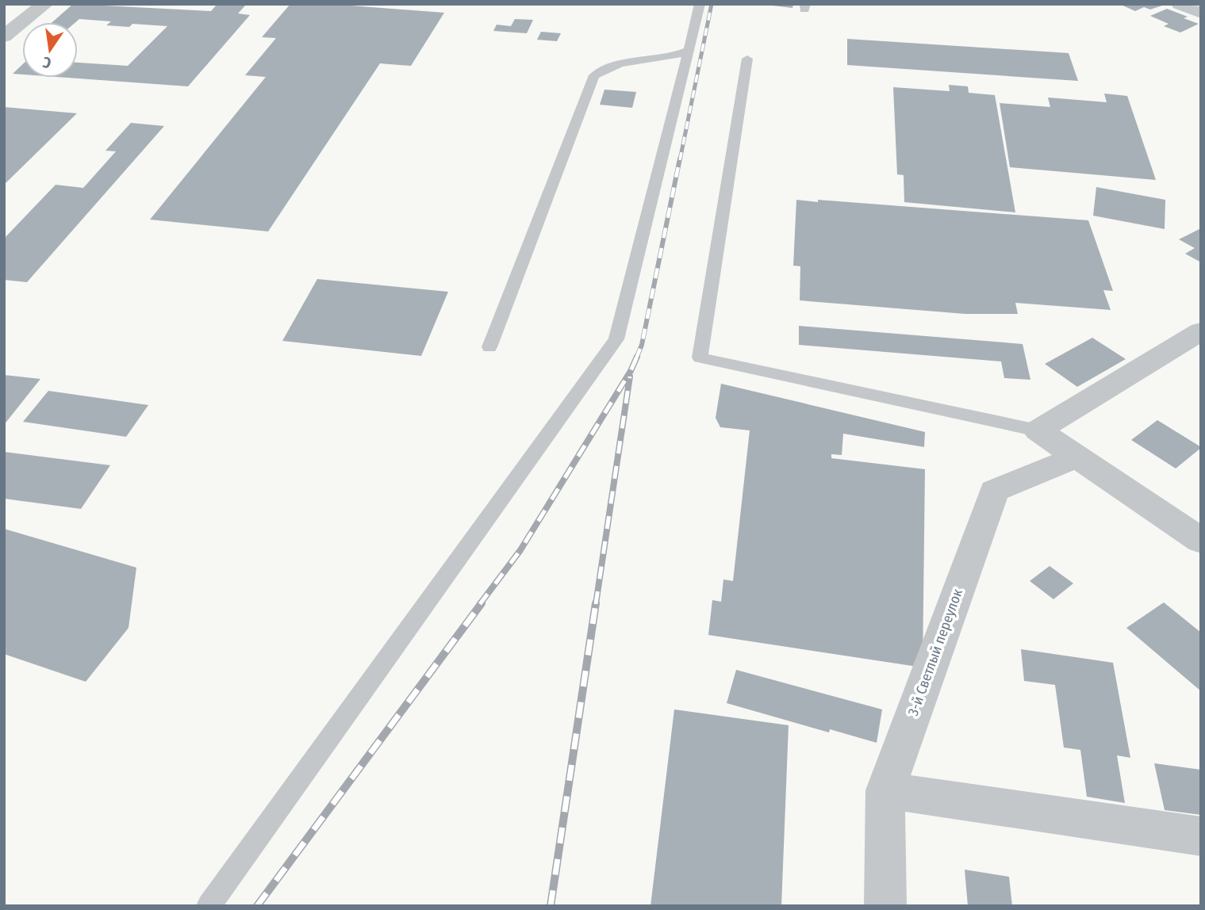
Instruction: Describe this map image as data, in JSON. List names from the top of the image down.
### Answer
{
  "streets": {
    "street": ["3-й Светлый переулок"]
  },
  "north": "bottom"
}
